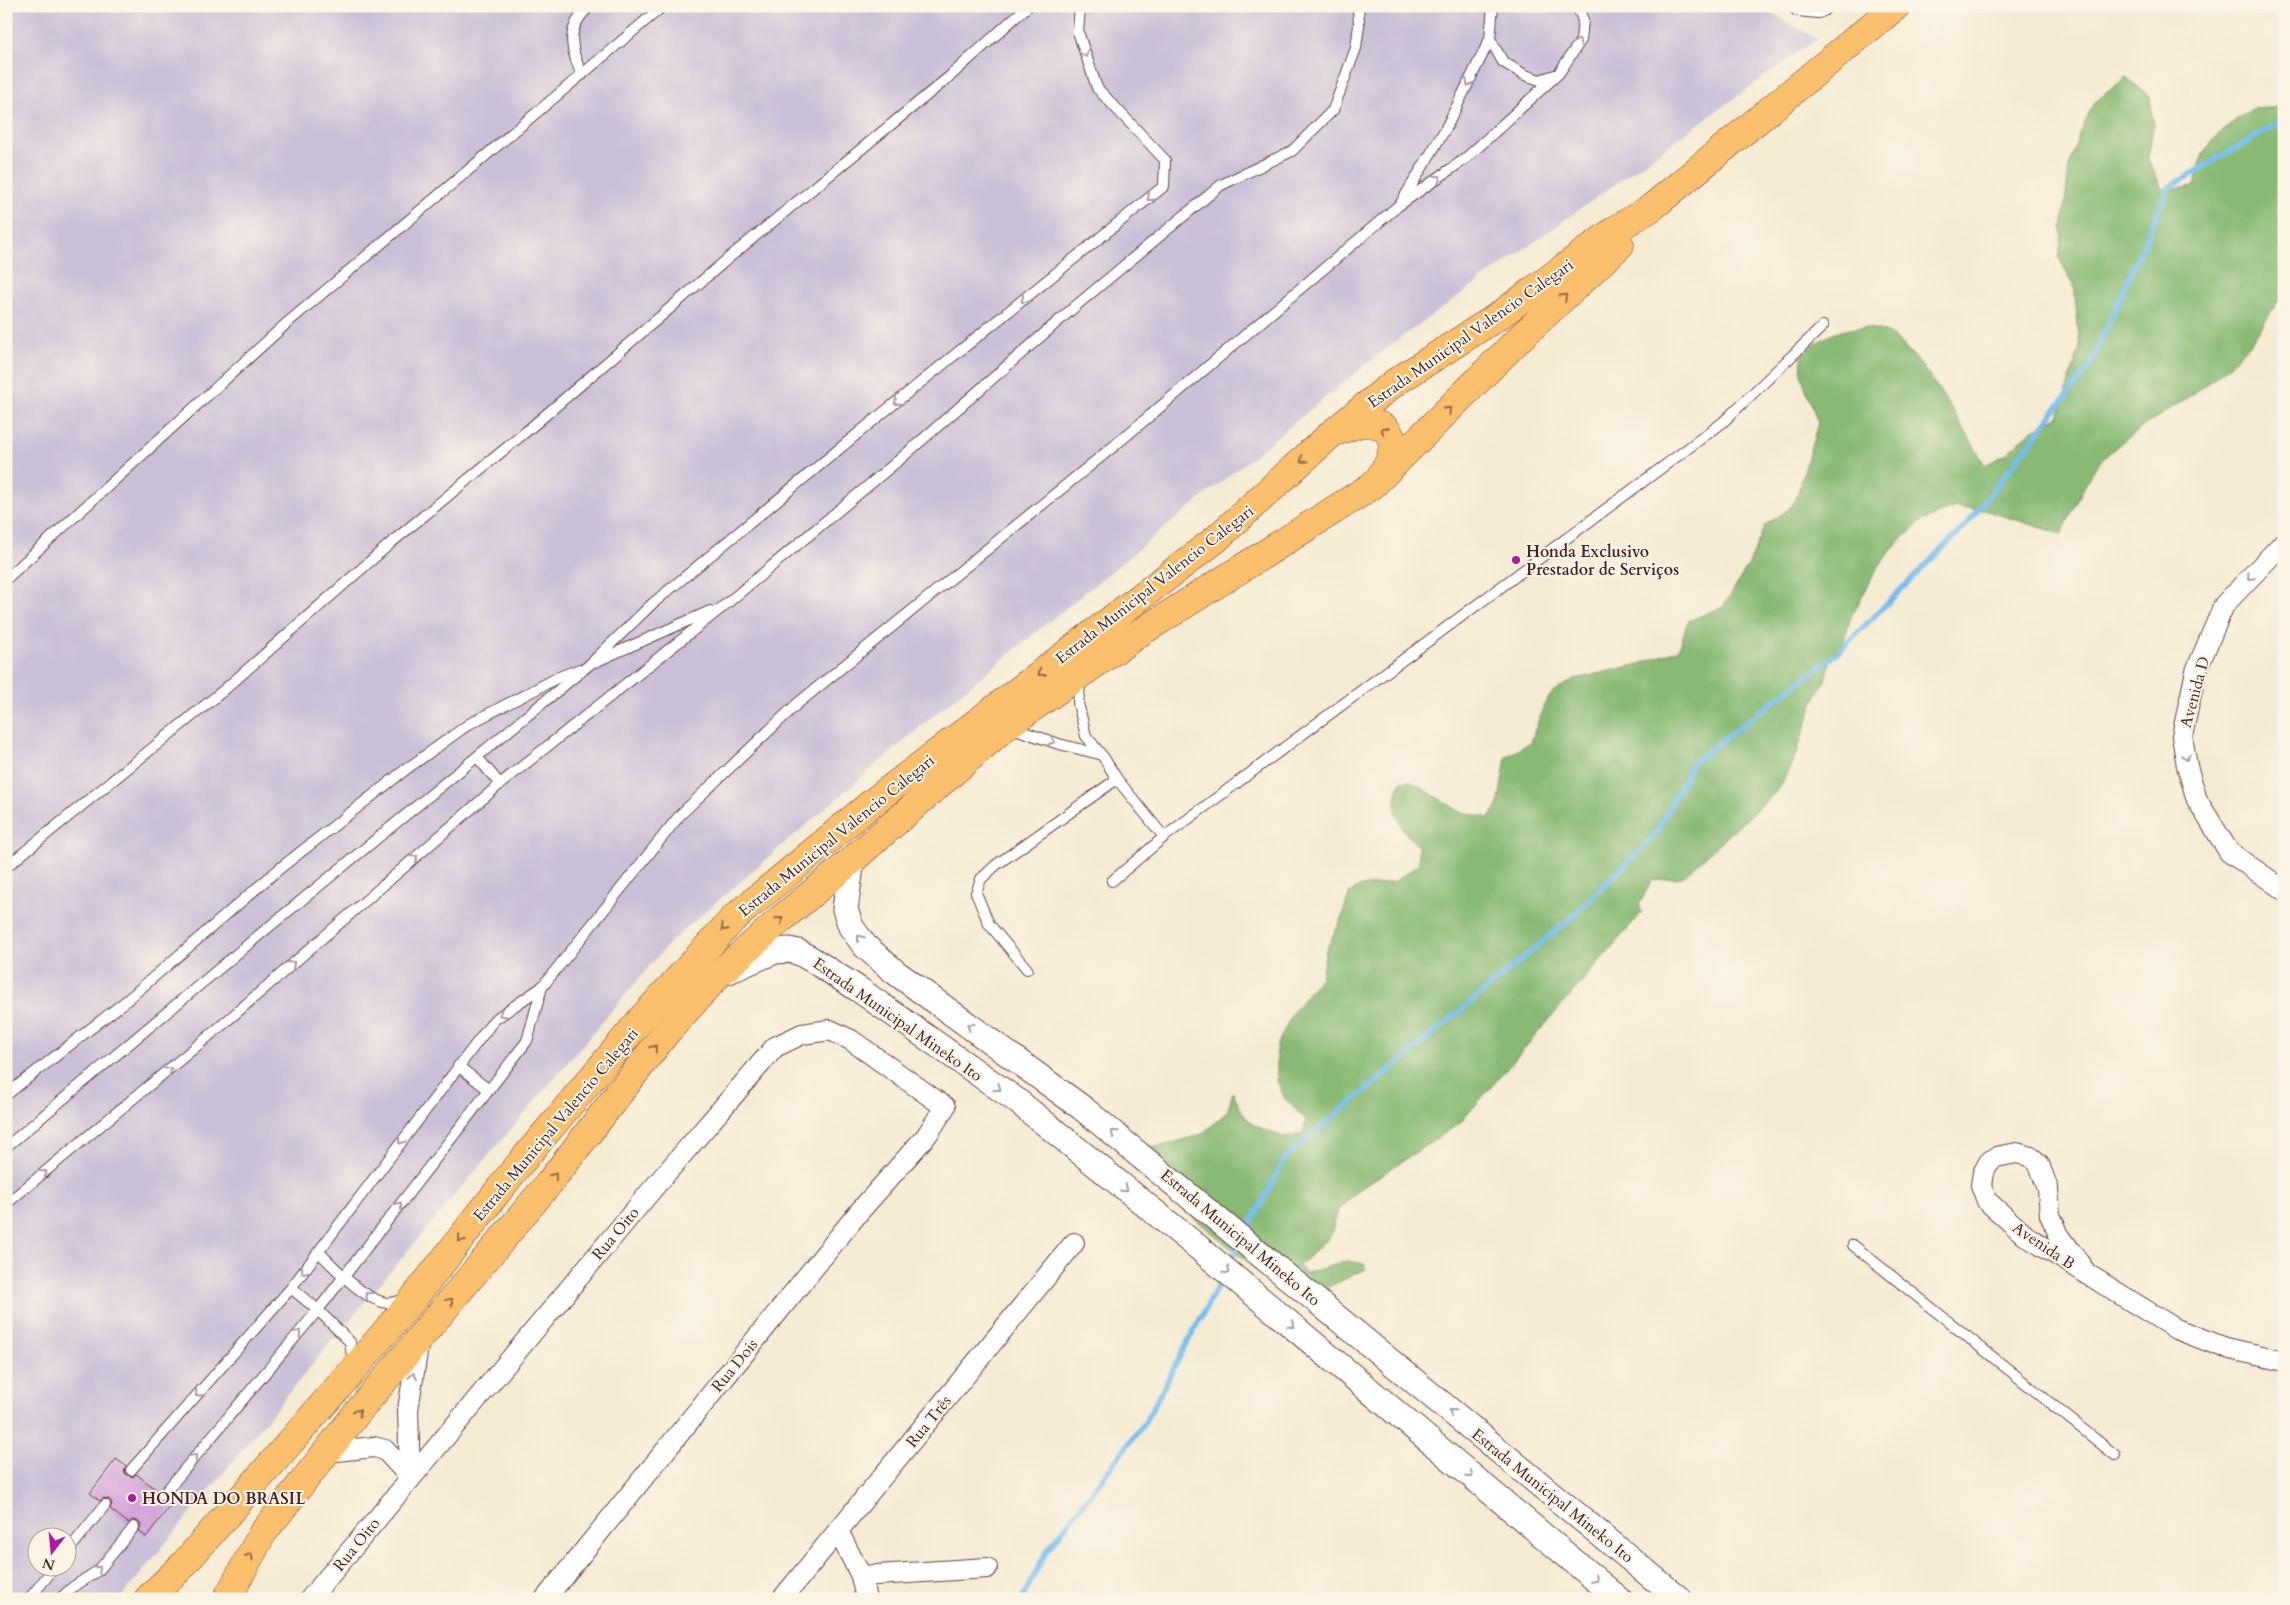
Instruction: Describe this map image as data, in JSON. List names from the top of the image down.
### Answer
{
  "streets": {
    "main road": ["Estrada Municipal Valencio Calegari"],
    "street": [
      "Avenida D",
      "Estrada Municipal Mineko Ito",
      "Rua Oito",
      "Avenida B",
      "Rua Dois",
      "Rua Três"
    ]
  },
  "crossings": [
    ["Estrada Municipal Valencio Calegari", "Estrada Municipal Mineko Ito"],
    ["Rua Oito", "Rua Dois"]
  ],
  "one_way": ["Avenida D"],
  "places": ["Honda Exclusivo Prestador de Serviços", "HONDA DO BRASIL"],
  "north": "bottom"
}
